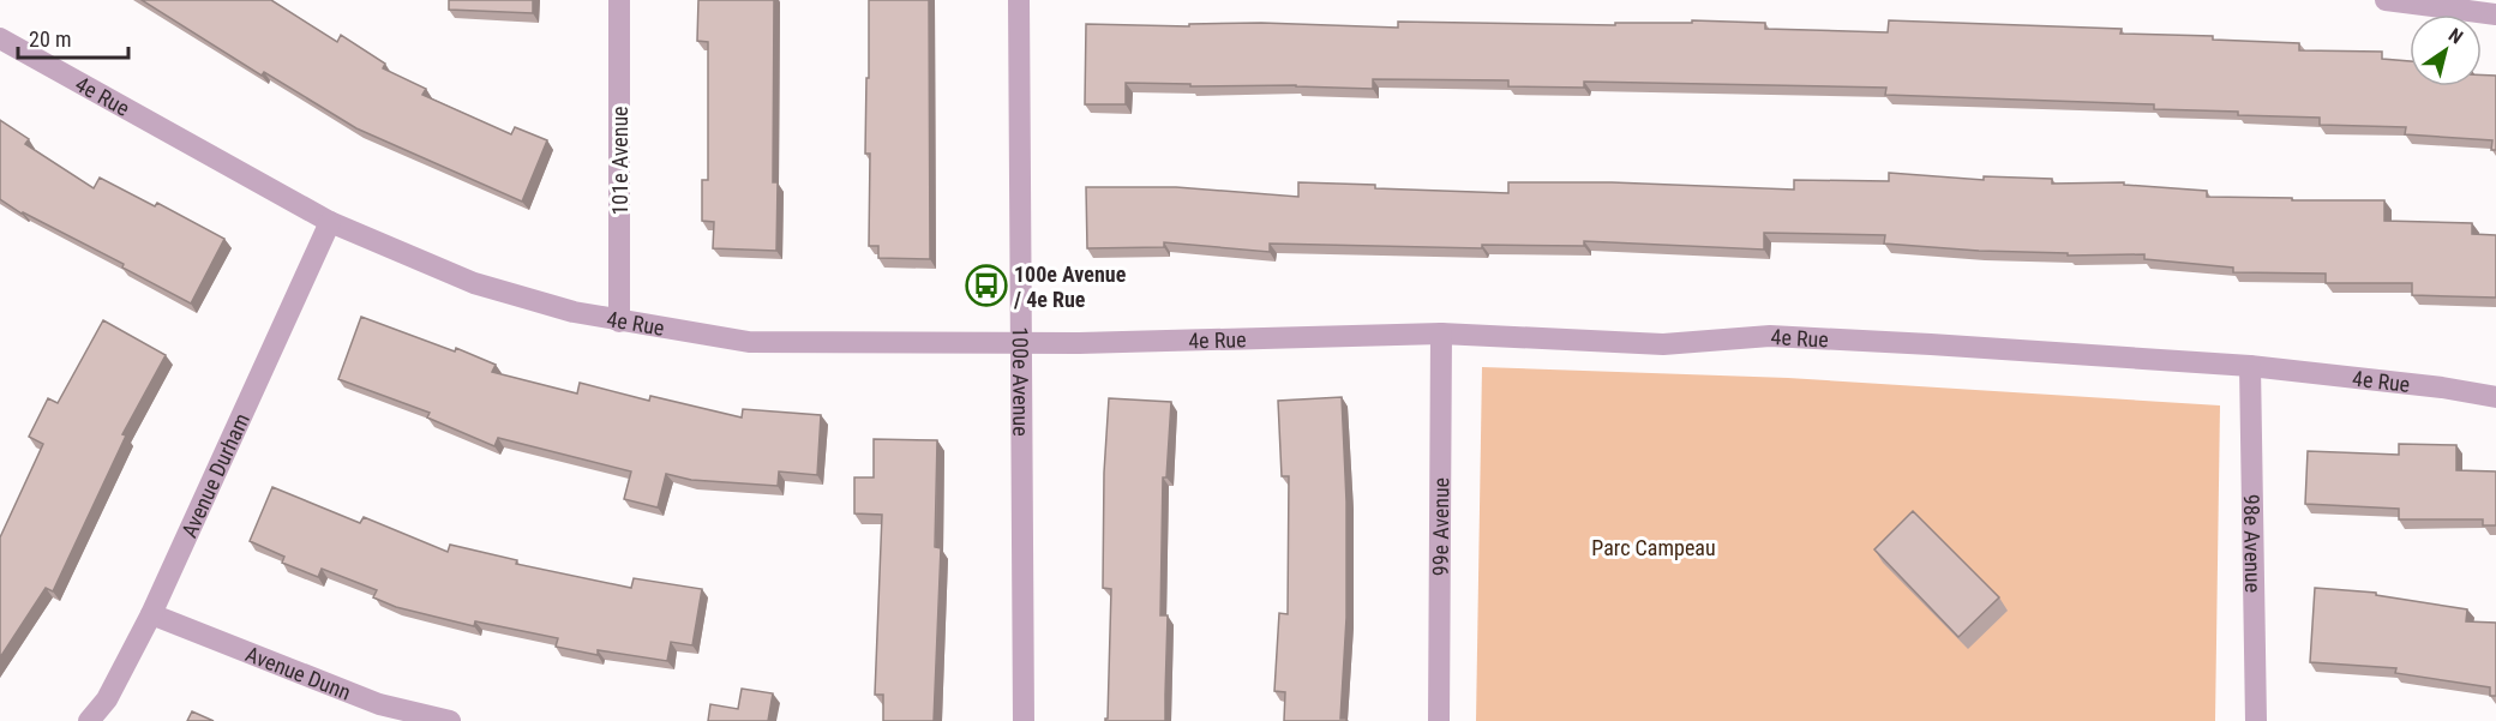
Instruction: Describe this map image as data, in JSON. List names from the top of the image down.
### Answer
{
  "streets": {
    "street": [
      "4e Rue",
      "101e Avenue",
      "100e Avenue",
      "Avenue Durham",
      "99e Avenue",
      "98e Avenue",
      "Avenue Dunn"
    ]
  },
  "crossings": [
    ["4e Rue", "101e Avenue"],
    ["4e Rue", "100e Avenue"],
    ["4e Rue", "Avenue Durham"],
    ["4e Rue", "99e Avenue"],
    ["4e Rue", "98e Avenue"],
    ["Avenue Durham", "Avenue Dunn"]
  ],
  "parks": ["Parc Campeau"],
  "places": {
    "bus stop": ["100e Avenue / 4e Rue"]
  },
  "scale_bar": "20 m",
  "north": "top right"
}
